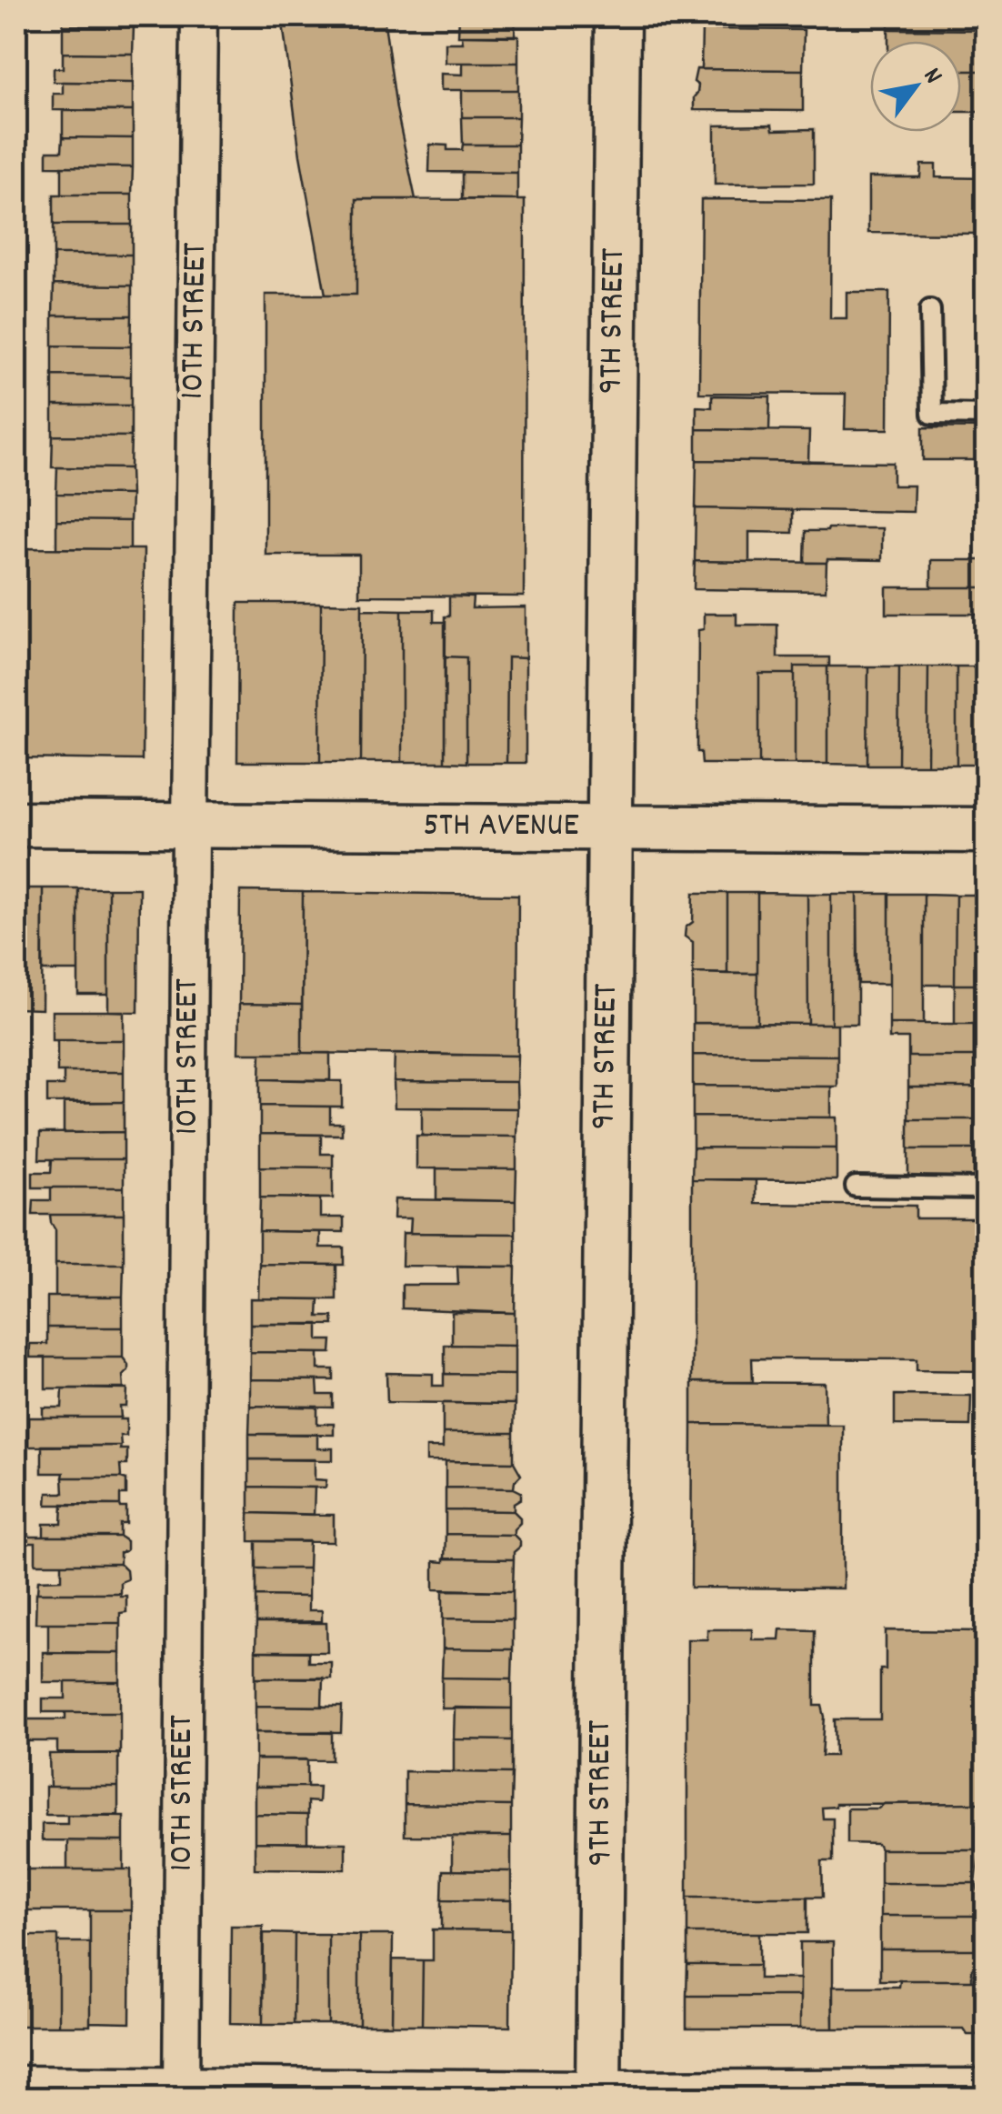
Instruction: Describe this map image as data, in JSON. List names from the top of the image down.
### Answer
{
  "streets": {
    "street": ["10TH STREET", "9TH STREET", "5TH AVENUE"]
  },
  "crossings": [
    ["10TH STREET", "5TH AVENUE"],
    ["9TH STREET", "5TH AVENUE"]
  ],
  "north": "top right"
}
